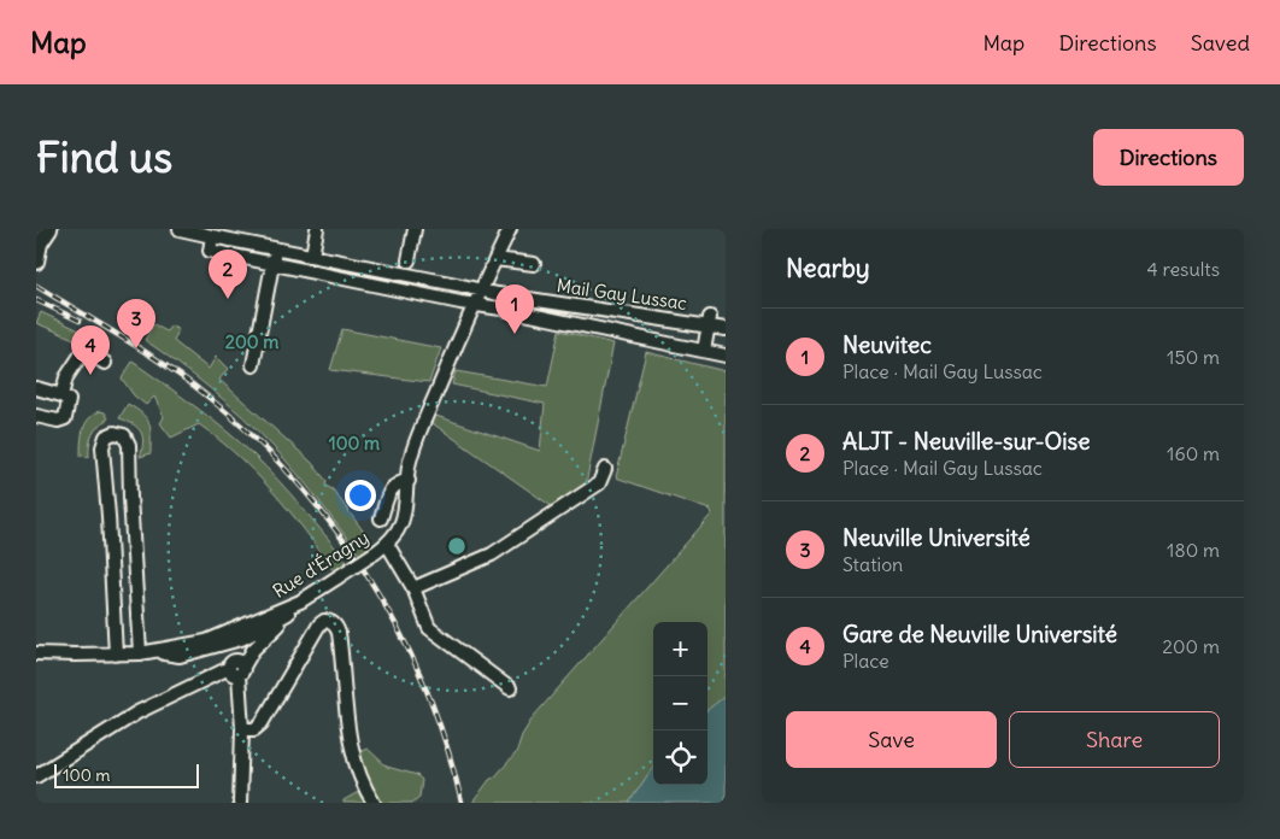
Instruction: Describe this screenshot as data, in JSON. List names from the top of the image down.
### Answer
{
  "streets": {
    "street": ["Mail Gay Lussac", "Rue d'Éragny"]
  },
  "crossings": [
    ["Mail Gay Lussac", "Rue d'Éragny"]
  ],
  "scale_bar": "100 m",
  "page": {
    "header": "Map",
    "nav": ["Map", "Directions", "Saved"],
    "buttons": [
      "Directions",
      ["Save", "Share"]
    ],
    "title": "Find us",
    "heading": ["Nearby", "4 results"],
    "pins": [
      "2",
      "1",
      "3",
      "4"
    ],
    "list": [
      {
        "mark": "1",
        "name": "Neuvitec",
        "note": "Place · Mail Gay Lussac",
        "value": "150 m"
      },
      {
        "mark": "2",
        "name": "ALJT - Neuville-sur-Oise",
        "note": "Place · Mail Gay Lussac",
        "value": "160 m"
      },
      {
        "mark": "3",
        "name": "Neuville Université",
        "note": "Station",
        "value": "180 m"
      },
      {
        "mark": "4",
        "name": "Gare de Neuville Université",
        "note": "Place",
        "value": "200 m"
      }
    ],
    "map_buttons": ["+", "−"],
    "scale": "100 m"
  },
  "rings": ["200 m", "100 m"]
}
